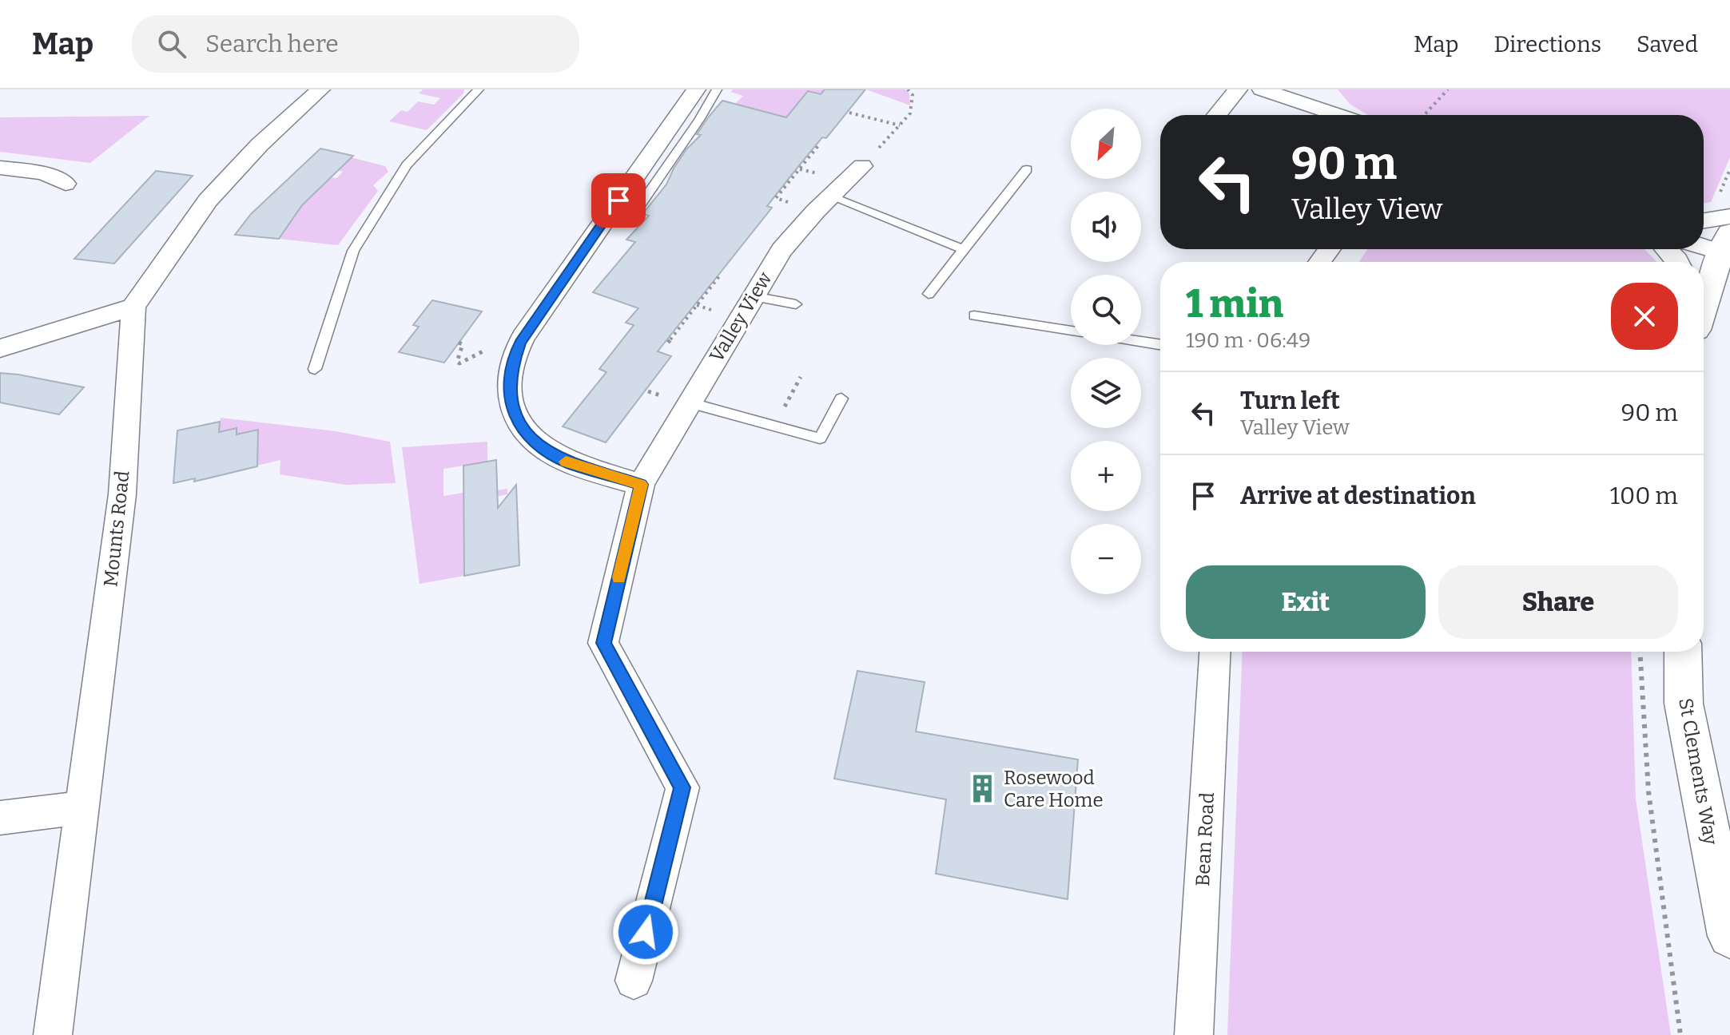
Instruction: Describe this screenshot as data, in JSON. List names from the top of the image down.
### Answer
{
  "streets": {
    "main road": ["St Clements Way"],
    "street": ["Valley View", "Mounts Road", "Bean Road"]
  },
  "places": {
    "building": ["Rosewood Care Home"]
  },
  "north": "bottom left",
  "page": {
    "header": "Map",
    "search": "Search here",
    "nav": ["Map", "Directions", "Saved"],
    "map_buttons": ["+", "−"],
    "turn": ["90 m", "Valley View"],
    "heading": ["1 min", "190 m · 06:49"],
    "list": [
      {
        "name": "Turn left",
        "note": "Valley View",
        "value": "90 m"
      },
      {
        "name": "Arrive at destination",
        "value": "100 m"
      }
    ],
    "buttons": ["Exit", "Share"]
  }
}
